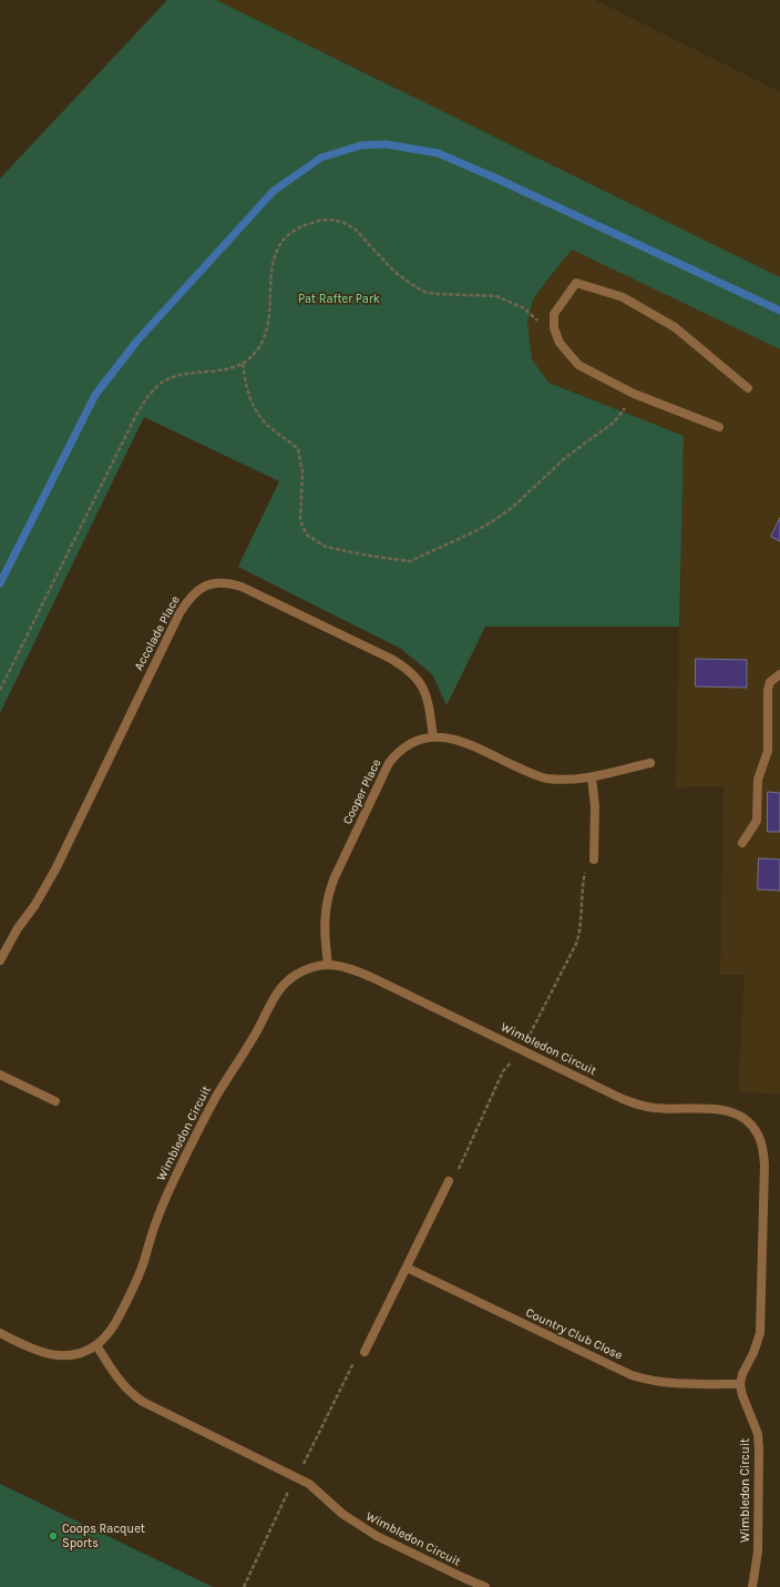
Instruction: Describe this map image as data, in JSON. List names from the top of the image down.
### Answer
{
  "streets": {
    "street": [
      "Accolade Place",
      "Cooper Place",
      "Wimbledon Circuit",
      "Country Club Close"
    ]
  },
  "crossings": [
    ["Accolade Place", "Cooper Place"],
    ["Cooper Place", "Wimbledon Circuit"],
    ["Wimbledon Circuit", "Country Club Close"]
  ],
  "parks": ["Pat Rafter Park"],
  "places": ["Coops Racquet Sports"]
}
